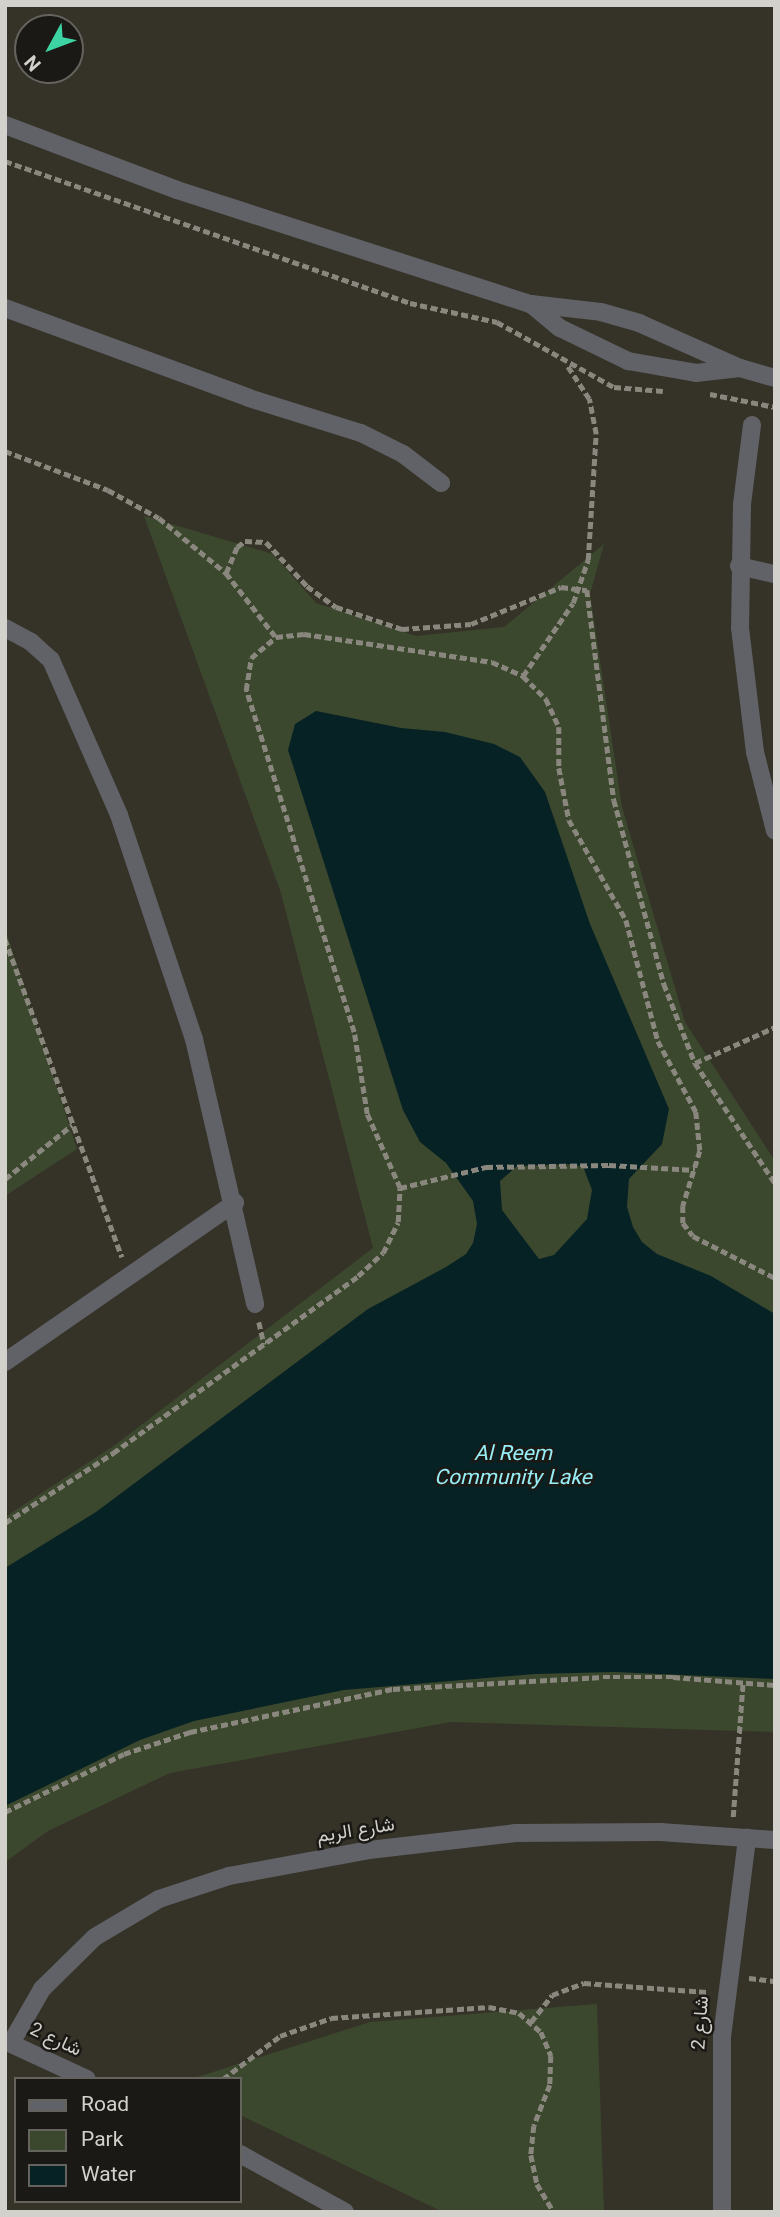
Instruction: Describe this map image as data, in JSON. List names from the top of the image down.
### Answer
{
  "streets": {
    "street": ["شارع الريم", "شارع 2"]
  },
  "crossings": [
    ["شارع الريم", "شارع 2"]
  ],
  "water": ["Al Reem Community Lake"],
  "legend": ["Road", "Park", "Water"],
  "north": "bottom left"
}
